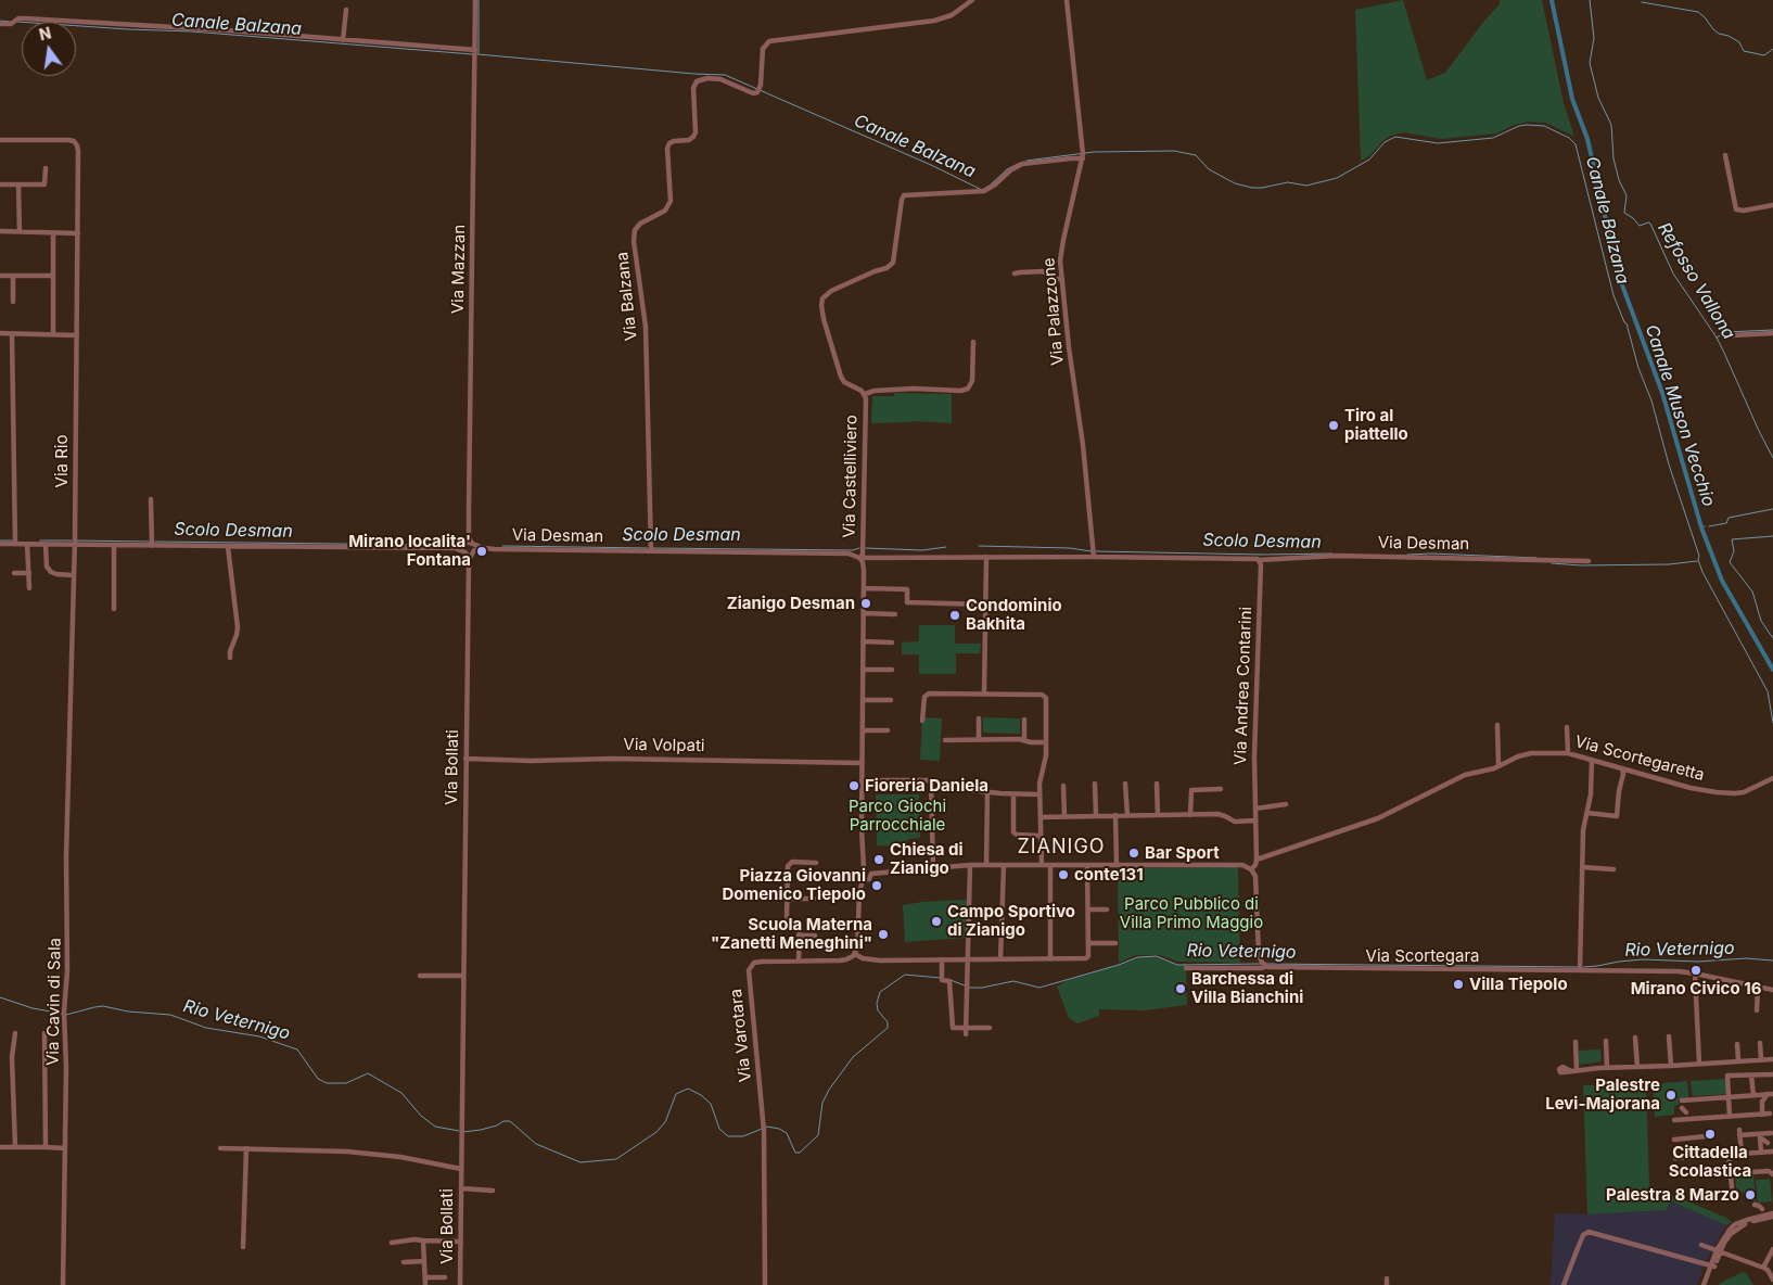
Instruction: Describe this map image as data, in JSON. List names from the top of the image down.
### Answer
{
  "streets": {
    "street": [
      "Via Mazzan",
      "Via Balzana",
      "Via Palazzone",
      "Via Rio",
      "Via Castelliviero",
      "Via Desman",
      "Via Andrea Contarini",
      "Via Volpati",
      "Via Scortegaretta",
      "Via Bollati",
      "Via Scortegara",
      "Via Cavin di Sala",
      "Via Varotara"
    ]
  },
  "crossings": [
    ["Via Mazzan", "Via Desman"],
    ["Via Mazzan", "Via Bollati"],
    ["Via Balzana", "Via Desman"],
    ["Via Palazzone", "Via Castelliviero"],
    ["Via Palazzone", "Via Desman"],
    ["Via Rio", "Via Cavin di Sala"],
    ["Via Castelliviero", "Via Desman"],
    ["Via Desman", "Via Andrea Contarini"],
    ["Via Desman", "Via Bollati"],
    ["Via Andrea Contarini", "Via Scortegaretta"],
    ["Via Volpati", "Via Bollati"]
  ],
  "districts": ["ZIANIGO"],
  "water": [
    "Canale Balzana",
    "Refosso Vallona",
    "Canale Muson Vecchio",
    "Scolo Desman",
    "Rio Veternigo"
  ],
  "parks": ["Parco Giochi Parrocchiale", "Parco Pubblico di Villa Primo Maggio"],
  "places": [
    "Tiro al piattello",
    "Mirano localita' Fontana",
    "Zianigo Desman",
    "Condominio Bakhita",
    "Fioreria Daniela",
    "Bar Sport",
    "Chiesa di Zianigo",
    "conte131",
    "Piazza Giovanni Domenico Tiepolo",
    "Campo Sportivo di Zianigo",
    "Scuola Materna \"Zanetti Meneghini\"",
    "Mirano Civico 16",
    "Villa Tiepolo",
    "Barchessa di Villa Bianchini",
    "Palestre Levi-Majorana",
    "Cittadella Scolastica",
    "Palestra 8 Marzo"
  ],
  "north": "top"
}
